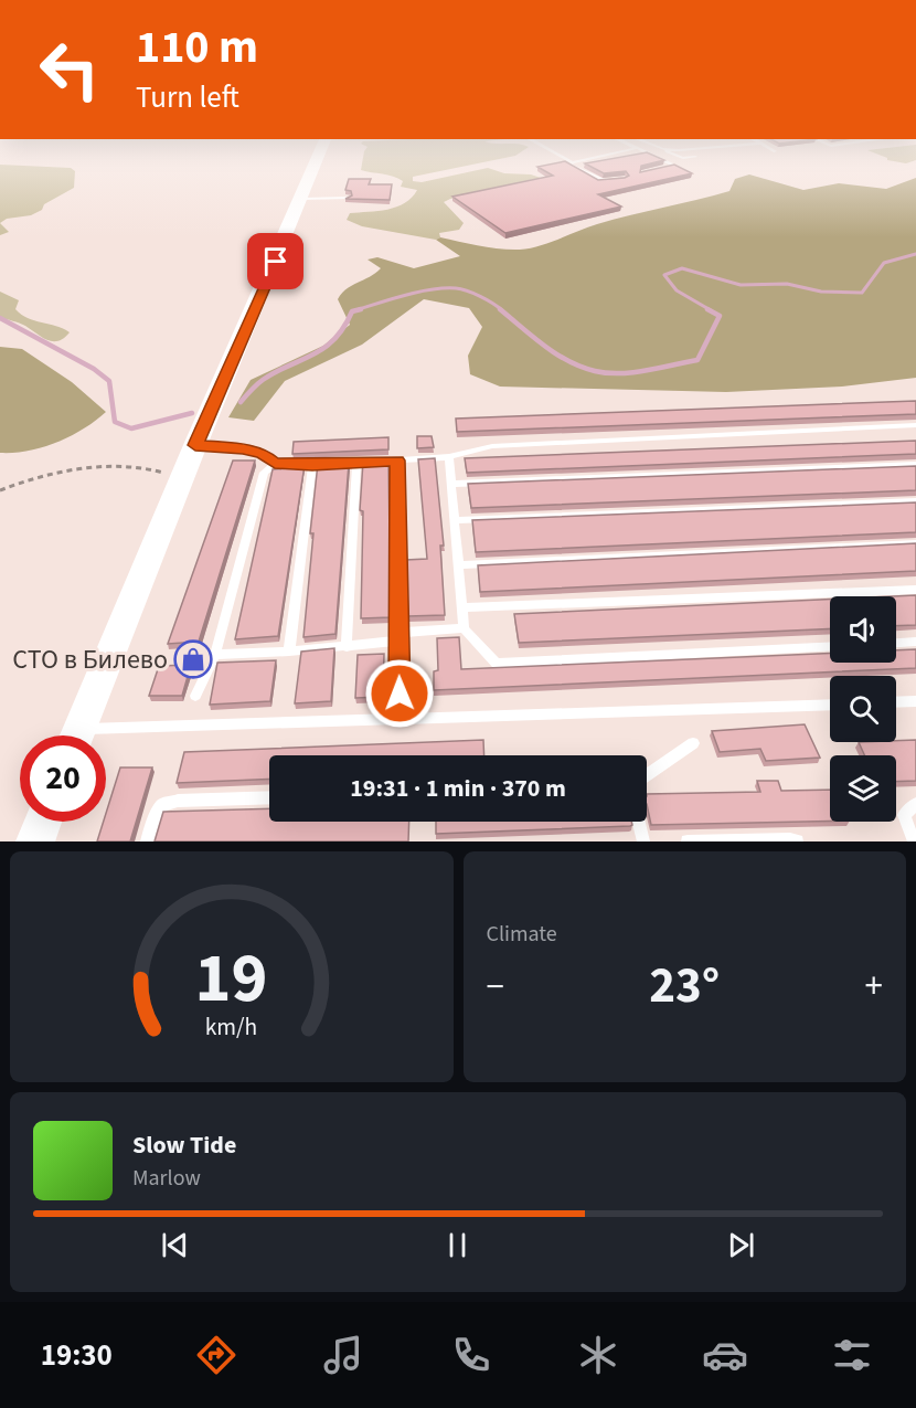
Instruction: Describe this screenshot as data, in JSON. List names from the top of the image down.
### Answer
{
  "places": {
    "shop": ["СТО в Билево"]
  },
  "page": {
    "turn": ["110 m", "Turn left"],
    "limit": "20",
    "trip": "19:31 · 1 min · 370 m",
    "tile": "Climate",
    "heat": ["−", "23°", "+"],
    "song": ["Slow Tide", "Marlow"],
    "tabs": "19:30",
    "gauge": ["19", "km/h"]
  }
}
